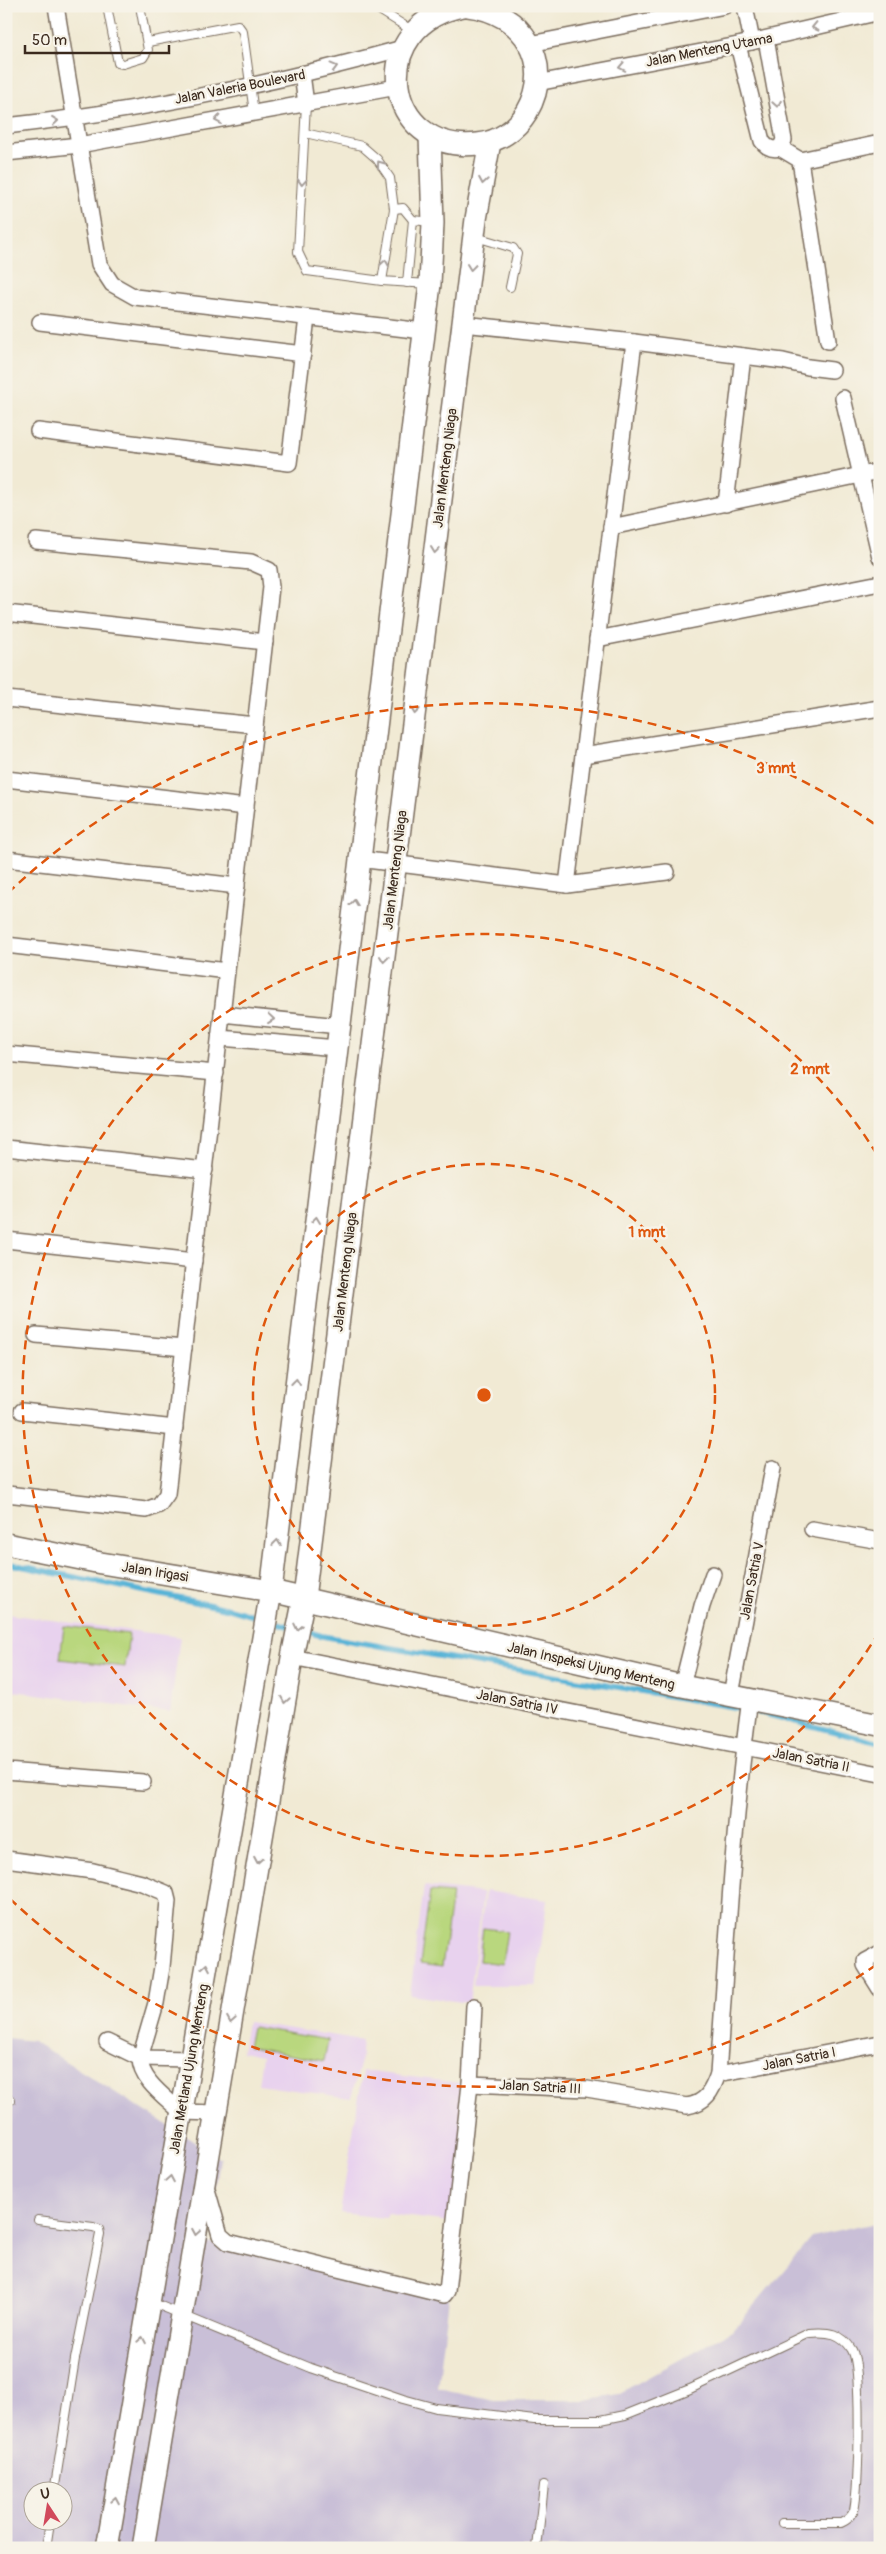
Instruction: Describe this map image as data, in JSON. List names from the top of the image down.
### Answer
{
  "streets": {
    "street": [
      "Jalan Menteng Utama",
      "Jalan Valeria Boulevard",
      "Jalan Menteng Niaga",
      "Jalan Irigasi",
      "Jalan Satria V",
      "Jalan Inspeksi Ujung Menteng",
      "Jalan Satria IV",
      "Jalan Satria II",
      "Jalan Satria I",
      "Jalan Metland Ujung Menteng",
      "Jalan Satria III"
    ]
  },
  "crossings": [
    ["Jalan Menteng Niaga", "Jalan Irigasi"],
    ["Jalan Menteng Niaga", "Jalan Inspeksi Ujung Menteng"],
    ["Jalan Irigasi", "Jalan Inspeksi Ujung Menteng"],
    ["Jalan Irigasi", "Jalan Metland Ujung Menteng"],
    ["Jalan Satria V", "Jalan Inspeksi Ujung Menteng"],
    ["Jalan Satria V", "Jalan Satria III"],
    ["Jalan Inspeksi Ujung Menteng", "Jalan Satria III"],
    ["Jalan Satria IV", "Jalan Satria II"],
    ["Jalan Satria IV", "Jalan Satria III"],
    ["Jalan Satria II", "Jalan Satria III"],
    ["Jalan Satria I", "Jalan Satria III"]
  ],
  "scale_bar": "50 m",
  "north": "top",
  "rings": ["3 mnt", "2 mnt", "1 mnt"]
}
